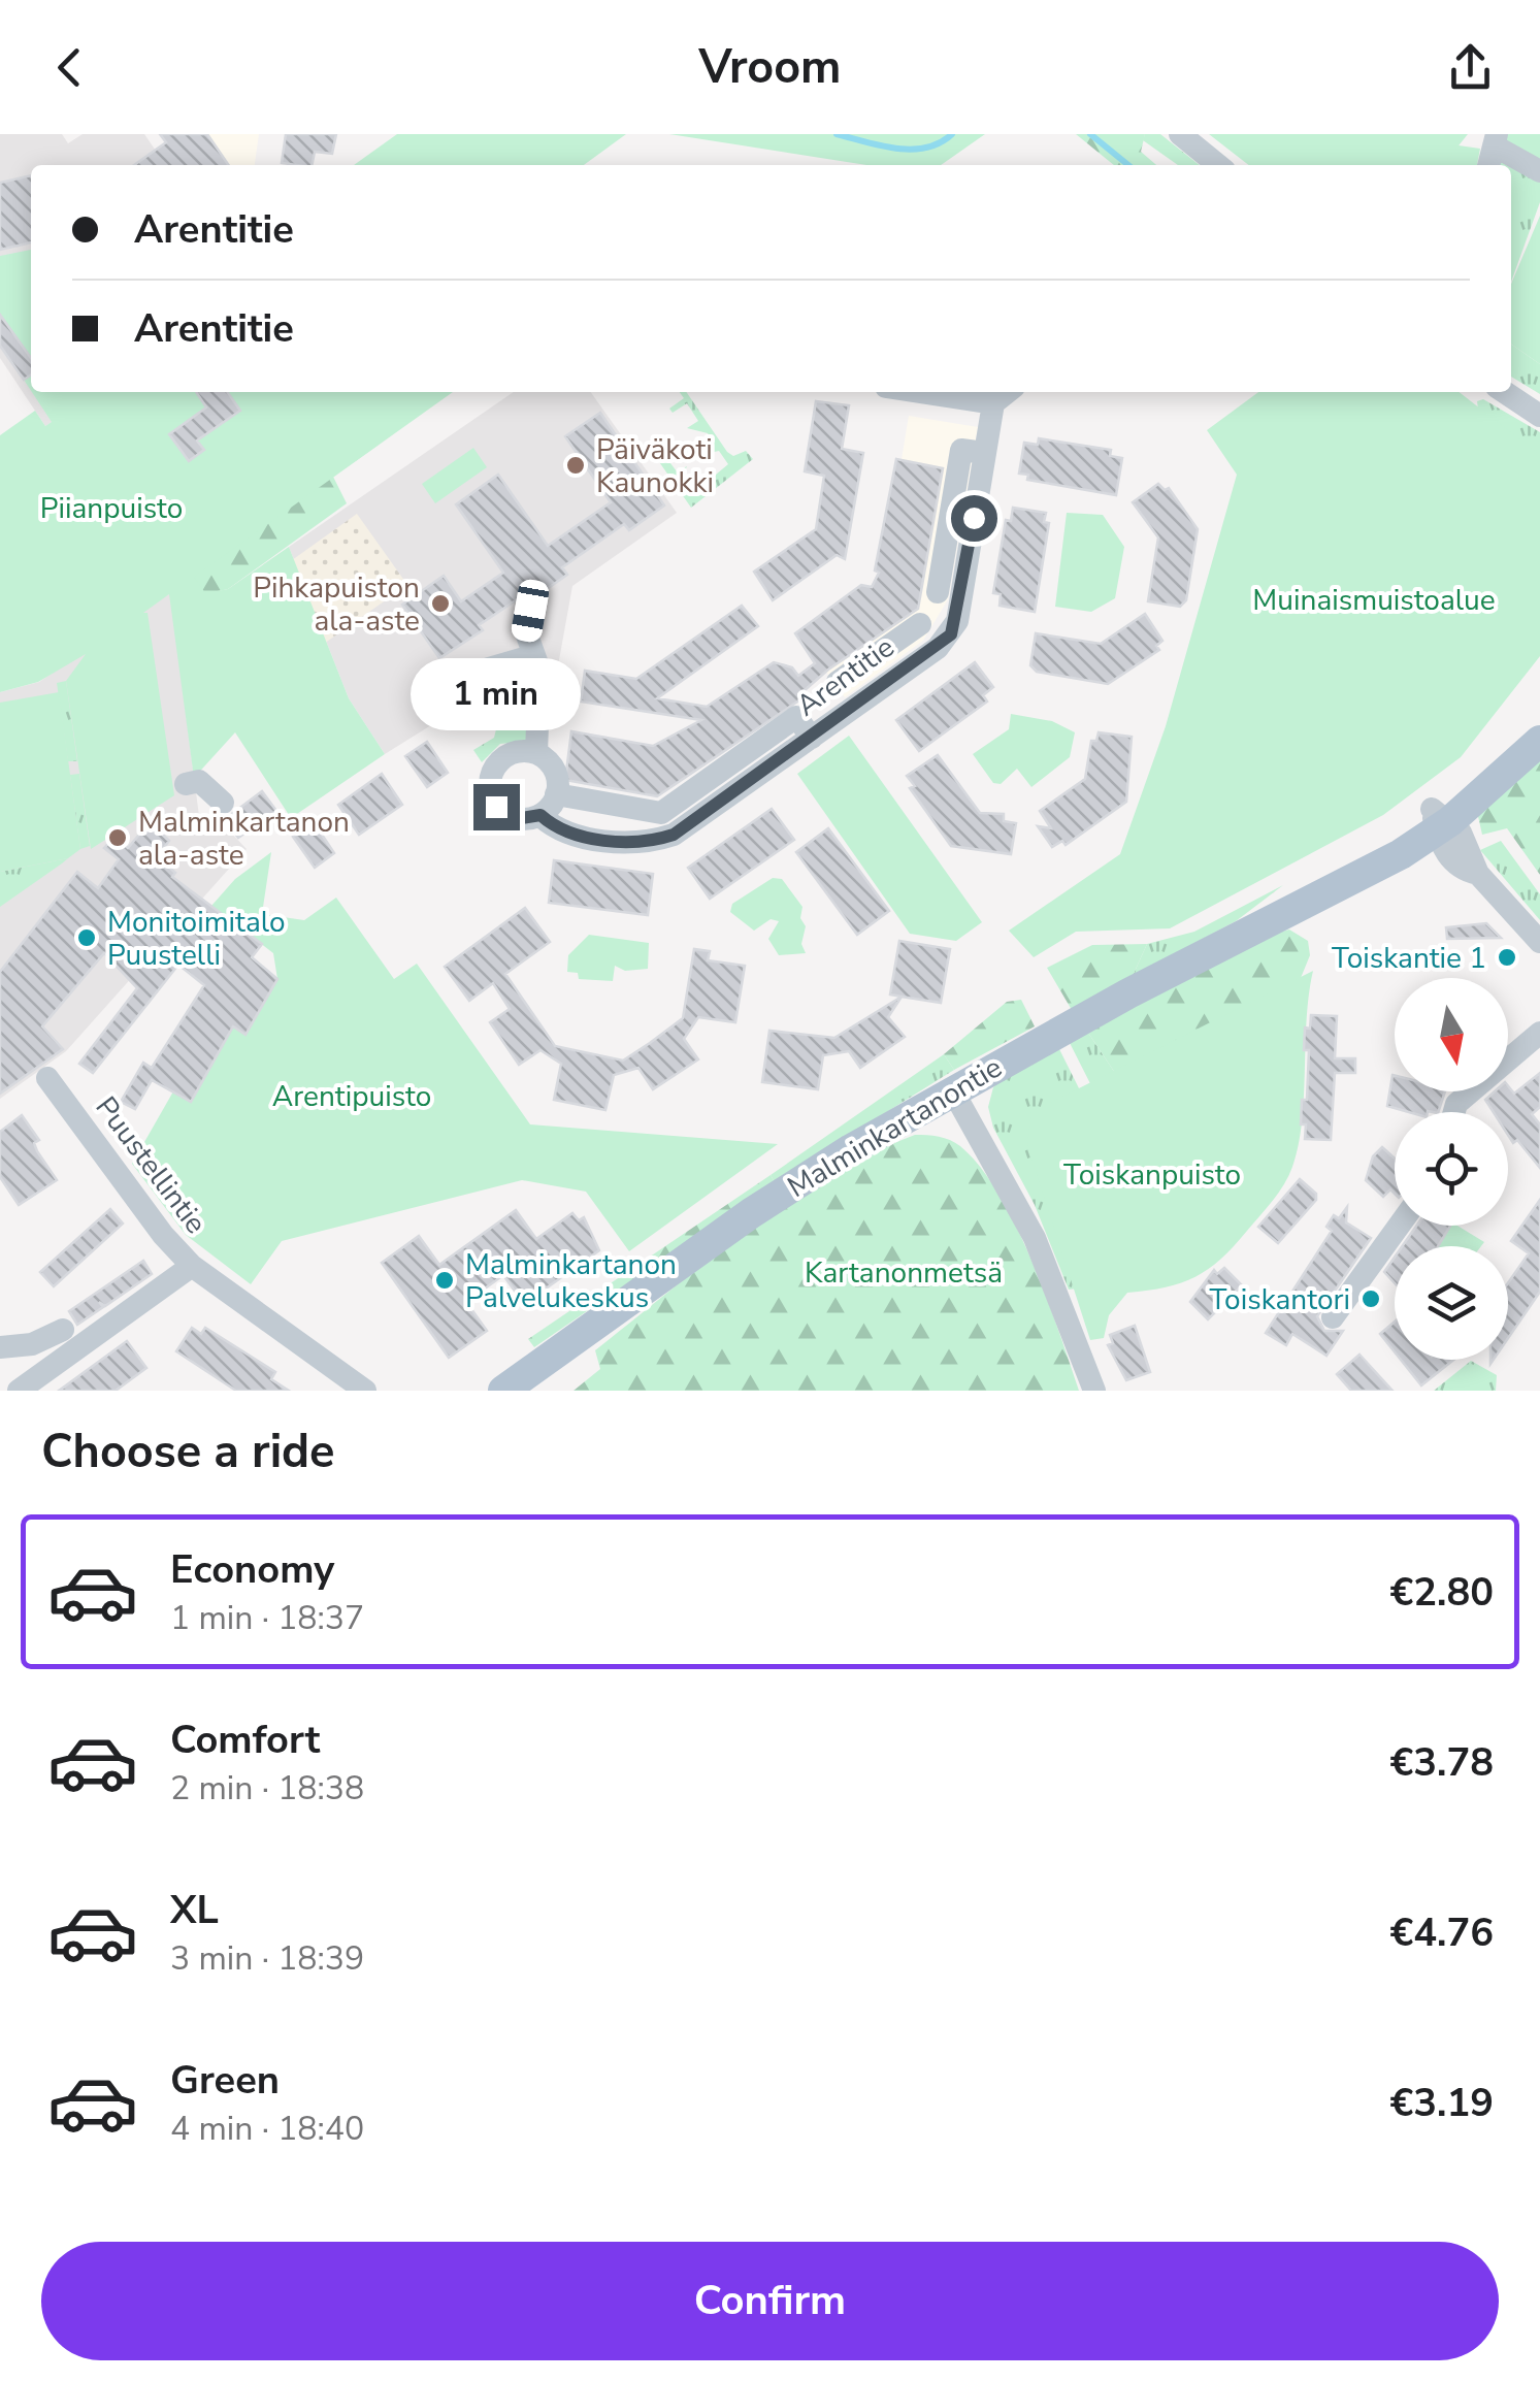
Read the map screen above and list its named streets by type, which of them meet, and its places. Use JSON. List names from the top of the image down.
{
  "streets": {
    "main road": ["Malminkartanontie"],
    "street": ["Arentitie", "Puustellintie"]
  },
  "parks": [
    "Piianpuisto",
    "Muinaismuistoalue",
    "Arentipuisto",
    "Toiskanpuisto",
    "Kartanonmetsä"
  ],
  "places": [
    "Päiväkoti Kaunokki",
    "Pihkapuiston ala-aste",
    "Malminkartanon ala-aste",
    "Monitoimitalo Puustelli",
    "Toiskantie 1",
    "Malminkartanon Palvelukeskus",
    "Toiskantori"
  ],
  "north": "bottom",
  "page": {
    "header": "Vroom",
    "banner": ["Arentitie", "Arentitie"],
    "bubble": "1 min",
    "heading": "Choose a ride",
    "list": [
      {
        "name": "Economy",
        "note": "1 min · 18:37",
        "value": "€2.80"
      },
      {
        "name": "Comfort",
        "note": "2 min · 18:38",
        "value": "€3.78"
      },
      {
        "name": "XL",
        "note": "3 min · 18:39",
        "value": "€4.76"
      },
      {
        "name": "Green",
        "note": "4 min · 18:40",
        "value": "€3.19"
      }
    ],
    "buttons": "Confirm"
  }
}
